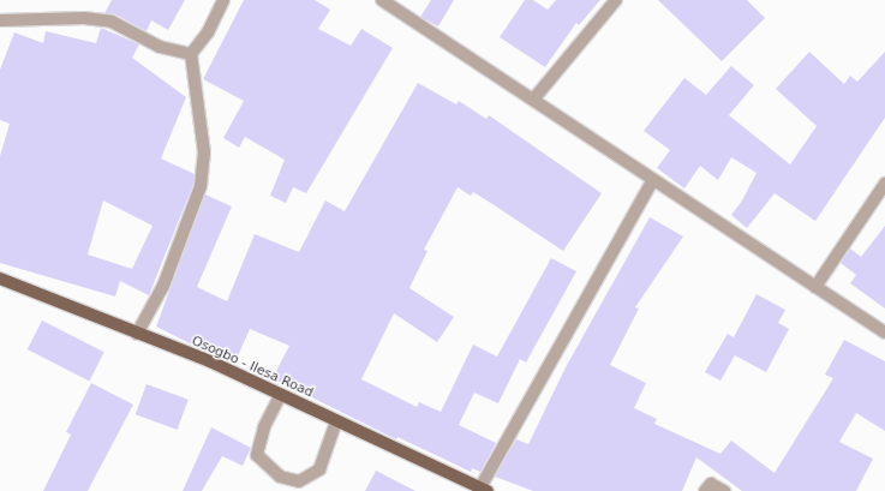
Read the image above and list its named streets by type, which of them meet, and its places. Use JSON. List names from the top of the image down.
{
  "streets": {
    "main road": ["Osogbo - Ilesa Road"]
  }
}
